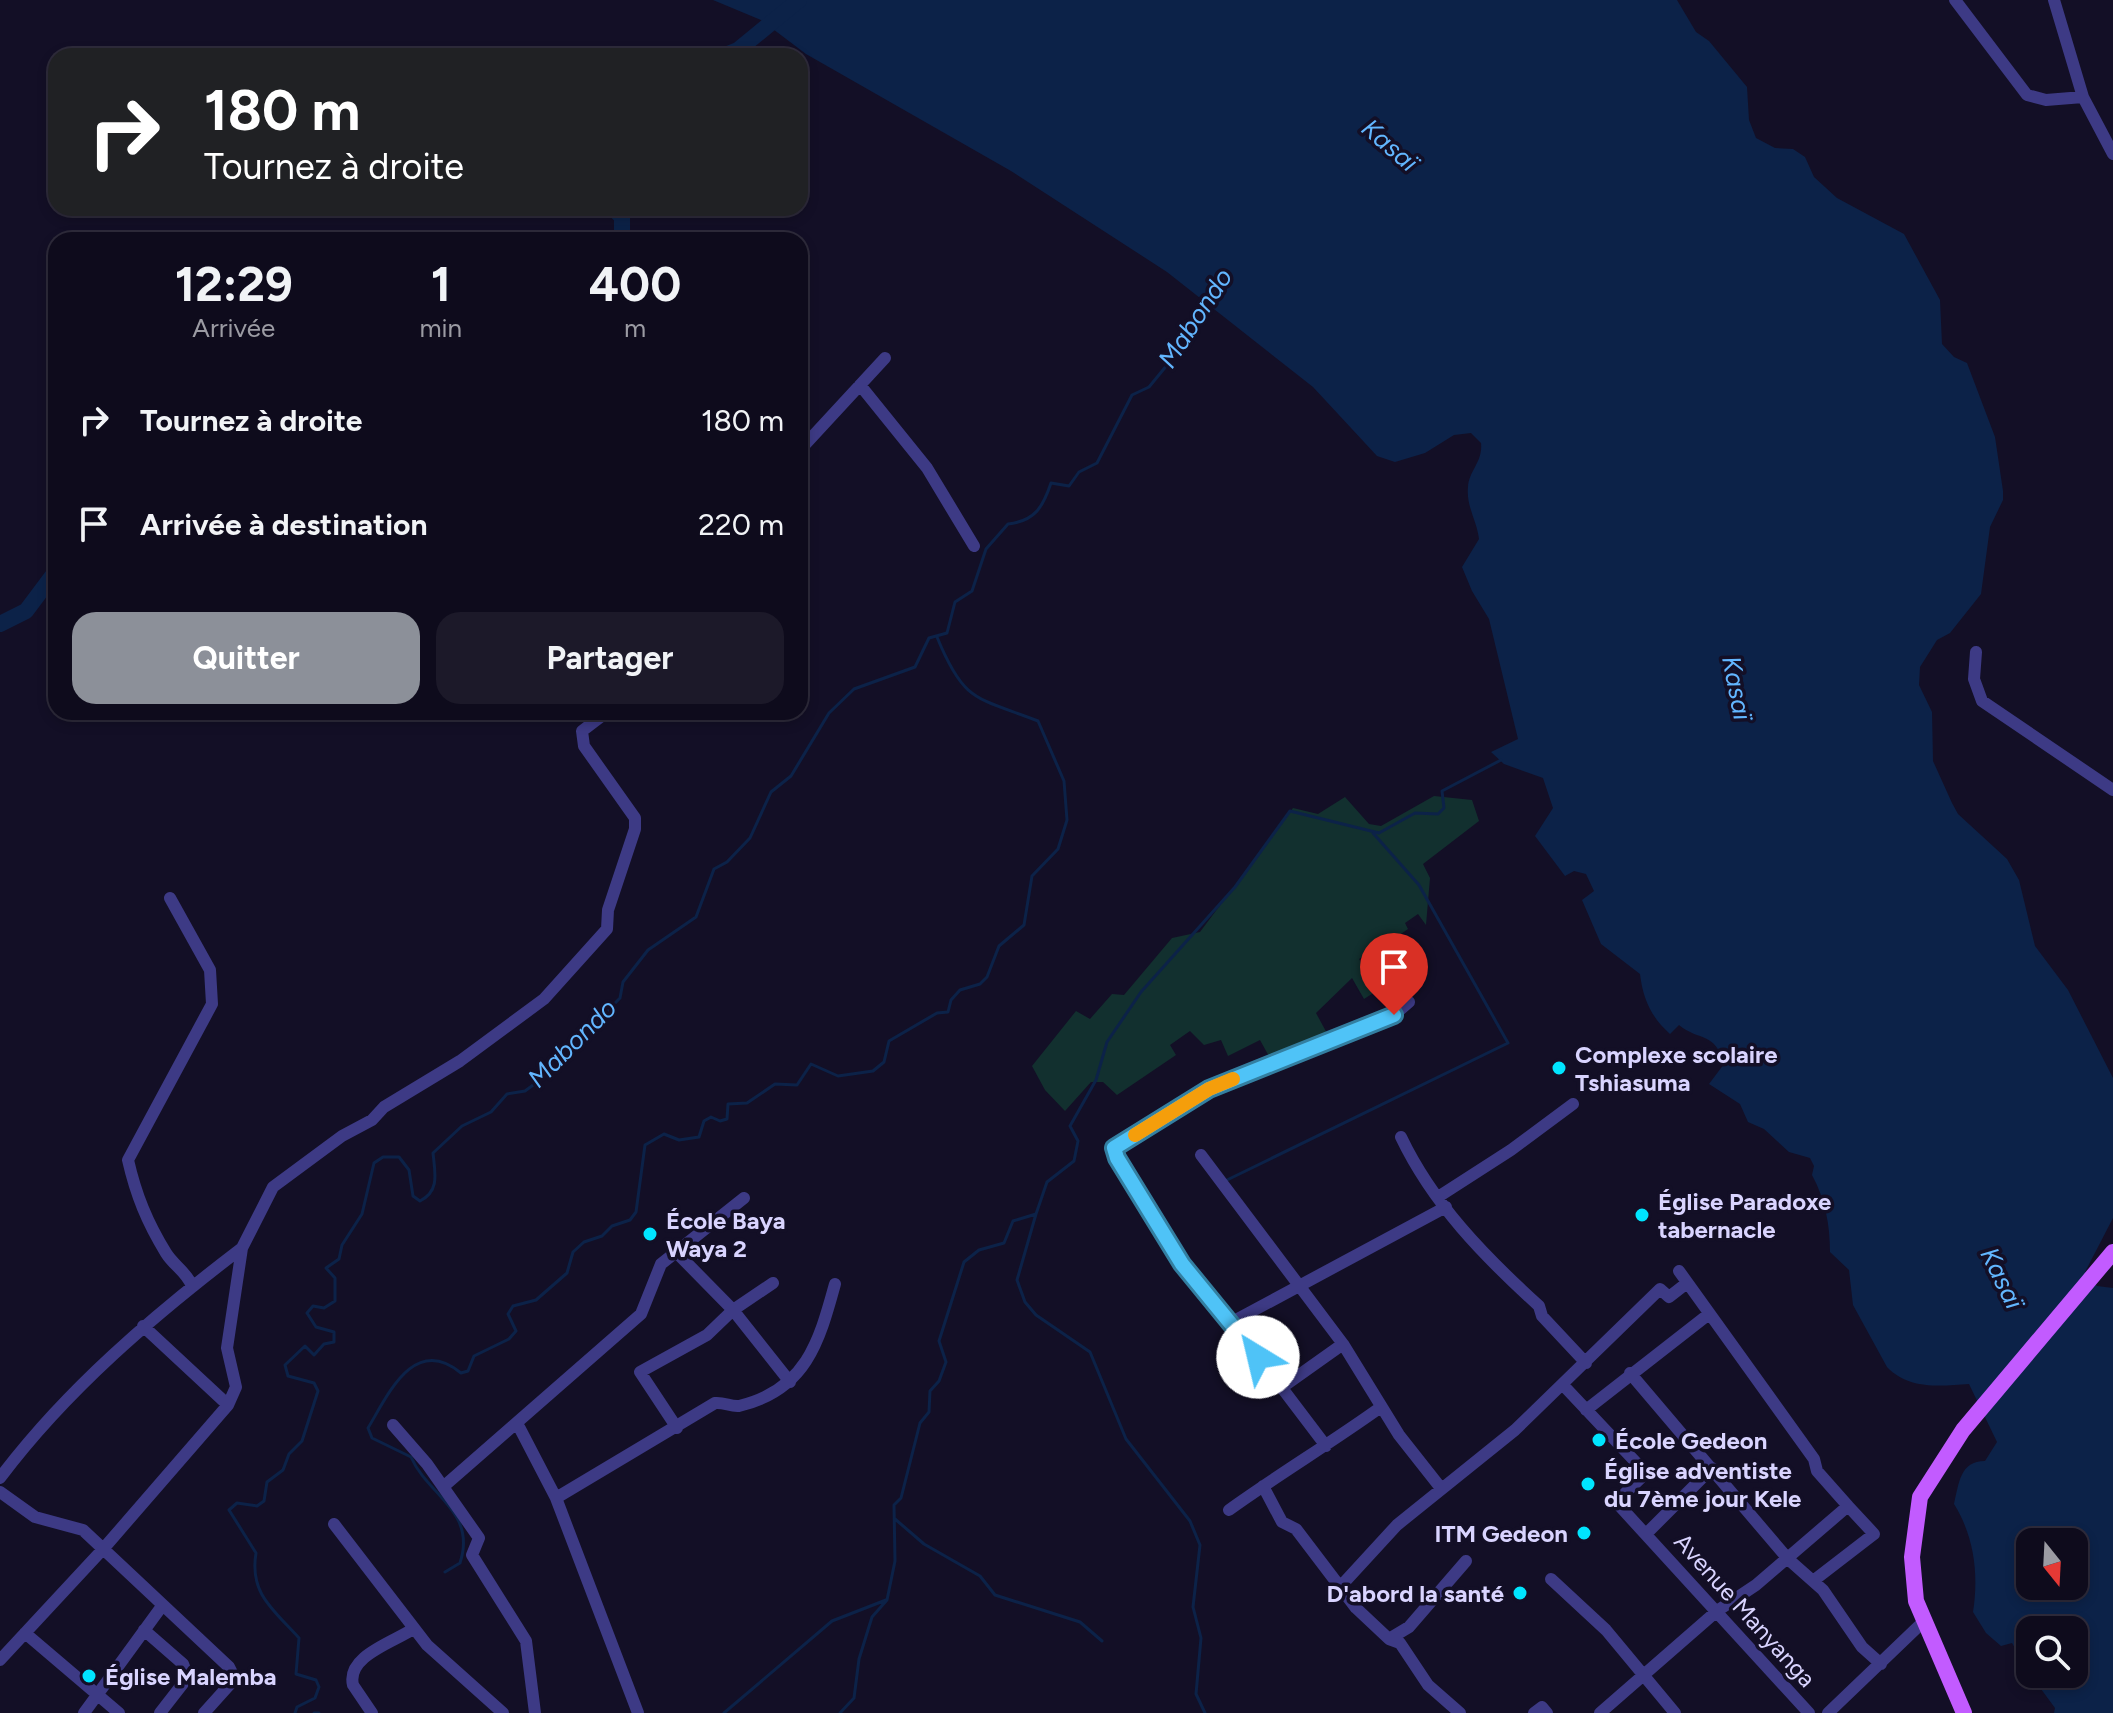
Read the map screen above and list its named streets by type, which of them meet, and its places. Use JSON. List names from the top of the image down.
{
  "streets": {
    "street": ["Avenue Manyanga"]
  },
  "water": ["Kasaï", "Mabondo"],
  "places": [
    "Complexe scolaire Tshiasuma",
    "Église Paradoxe tabernacle",
    "École Baya Waya 2",
    "École Gedeon",
    "Église adventiste du 7ème jour Kele",
    "ITM Gedeon",
    "D'abord la santé",
    "Église Malemba"
  ],
  "north": "bottom",
  "page": {
    "turn": ["180 m", "Tournez à droite"],
    "eta": [
      "12:29",
      "Arrivée",
      "1",
      "min",
      "400",
      "m"
    ],
    "list": [
      {
        "name": "Tournez à droite",
        "value": "180 m"
      },
      {
        "name": "Arrivée à destination",
        "value": "220 m"
      }
    ],
    "buttons": ["Quitter", "Partager"]
  }
}
